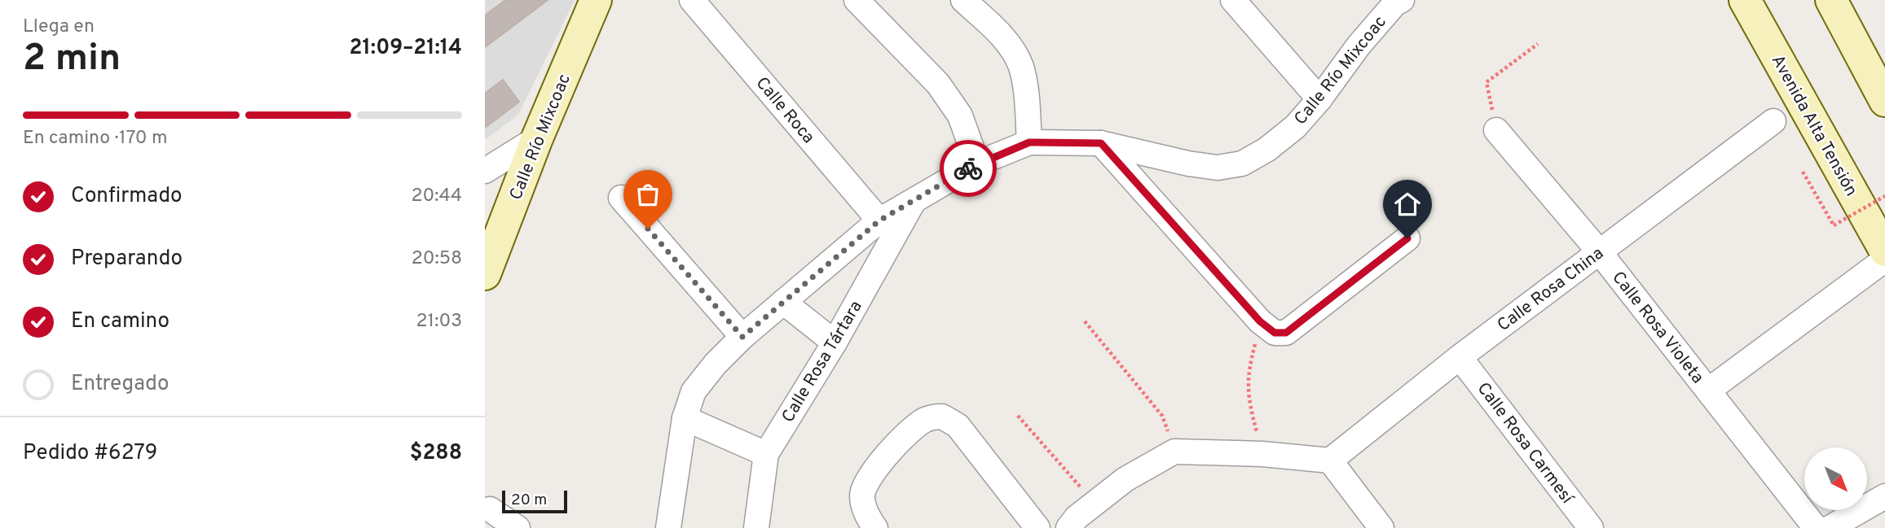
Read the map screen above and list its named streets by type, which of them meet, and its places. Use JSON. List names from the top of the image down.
{
  "streets": {
    "main road": ["Calle Río Mixcoac", "Avenida Alta Tensión"],
    "street": [
      "Calle Roca",
      "Calle Rosa China",
      "Calle Rosa Violeta",
      "Calle Rosa Tártara",
      "Calle Rosa Carmesí"
    ]
  },
  "crossings": [
    ["Calle Río Mixcoac", "Calle Roca"],
    ["Calle Río Mixcoac", "Calle Rosa Tártara"],
    ["Calle Rosa China", "Calle Rosa Violeta"],
    ["Calle Rosa China", "Calle Rosa Carmesí"]
  ],
  "scale_bar": "20 m",
  "north": "bottom right",
  "page": {
    "heading": ["2 min", "Llega en", "21:09–21:14"],
    "panel": ["Pedido #6279", "$288"],
    "bar": "En camino · 170 m",
    "list": [
      ["Confirmado", "20:44"],
      ["Preparando", "20:58"],
      ["En camino", "21:03"],
      "Entregado"
    ],
    "scale": "20 m"
  }
}
